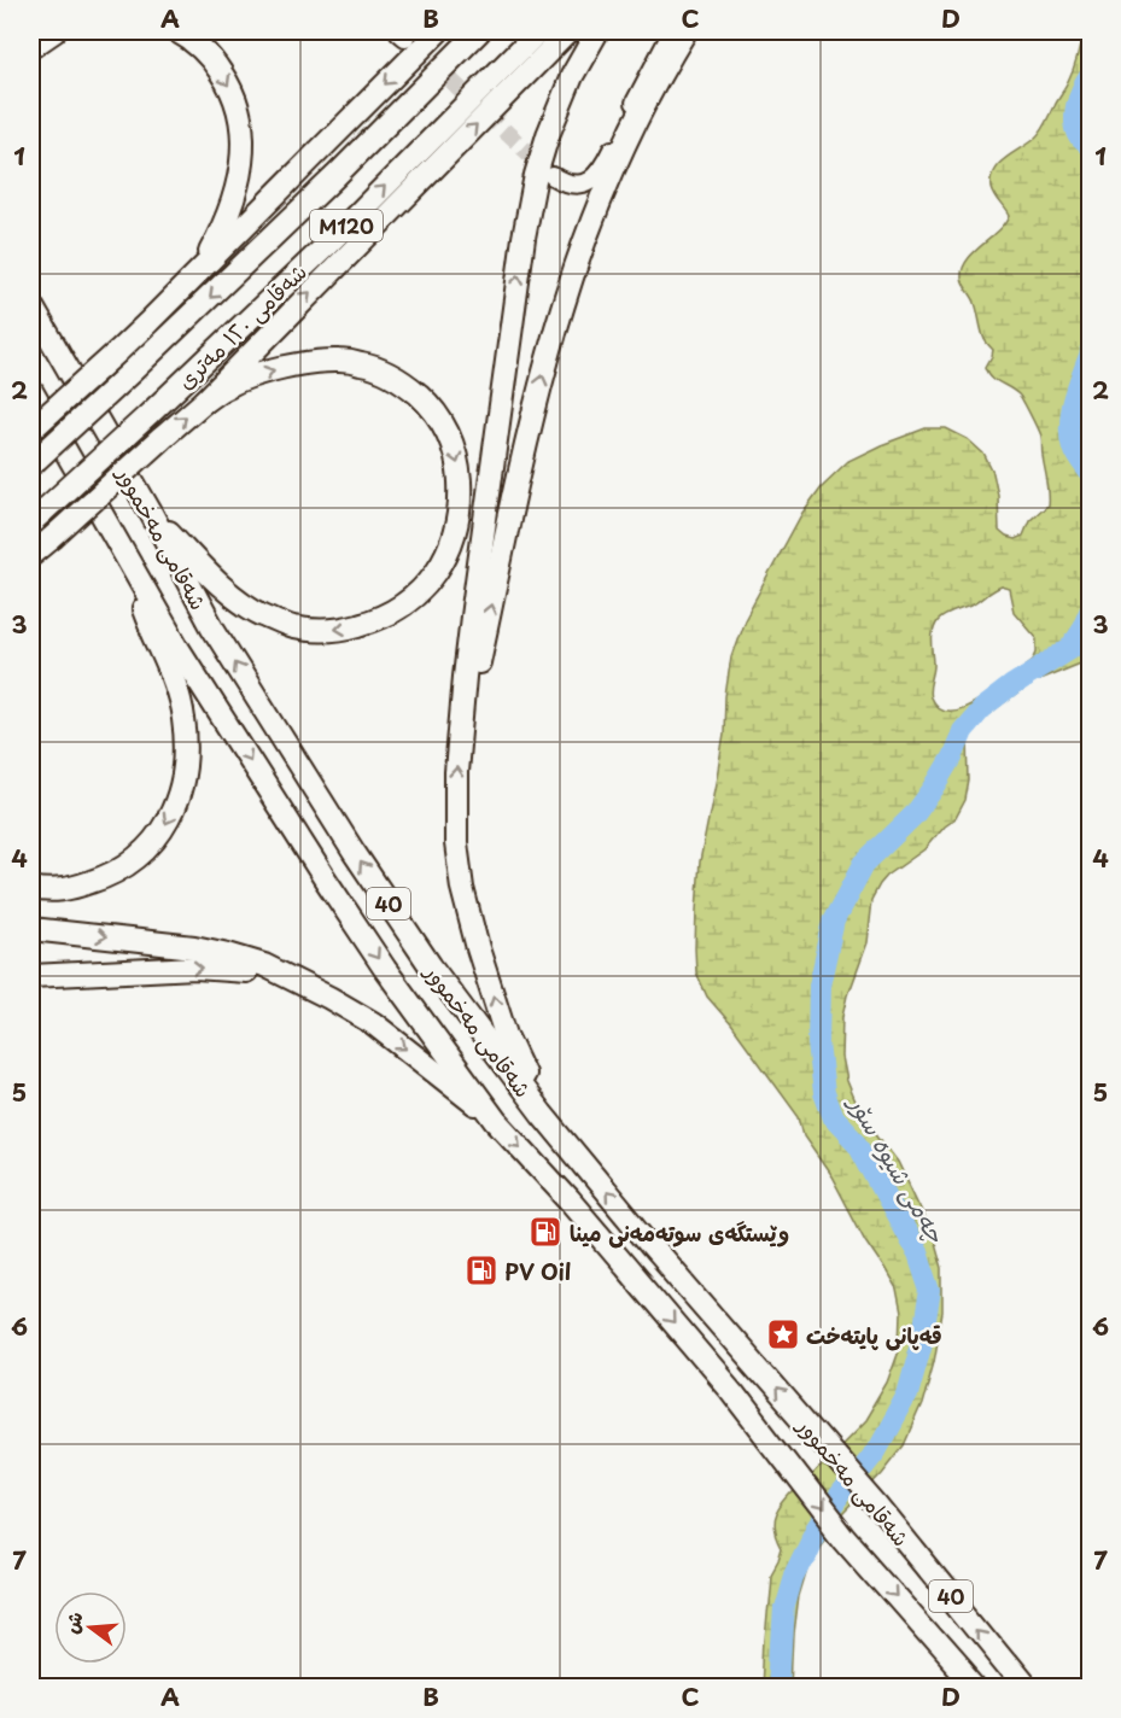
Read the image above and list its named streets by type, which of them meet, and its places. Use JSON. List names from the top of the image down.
{
  "streets": {
    "highway": [
      "M120",
      "شەقامی ١٢٠ مەتری",
      "شەقامی مەخموور",
      "40"
    ]
  },
  "water": ["چەمی شیوە سۆر"],
  "places": {
    "fuel station": ["وێستگەی سوتەمەنی مینا", "PV Oil"],
    "place": ["قەپانی پایتەخت"]
  },
  "north": "left",
  "grid": {
    "columns": [
      "A",
      "B",
      "C",
      "D"
    ],
    "rows": [
      "1",
      "2",
      "3",
      "4",
      "5",
      "6",
      "7"
    ]
  }
}
